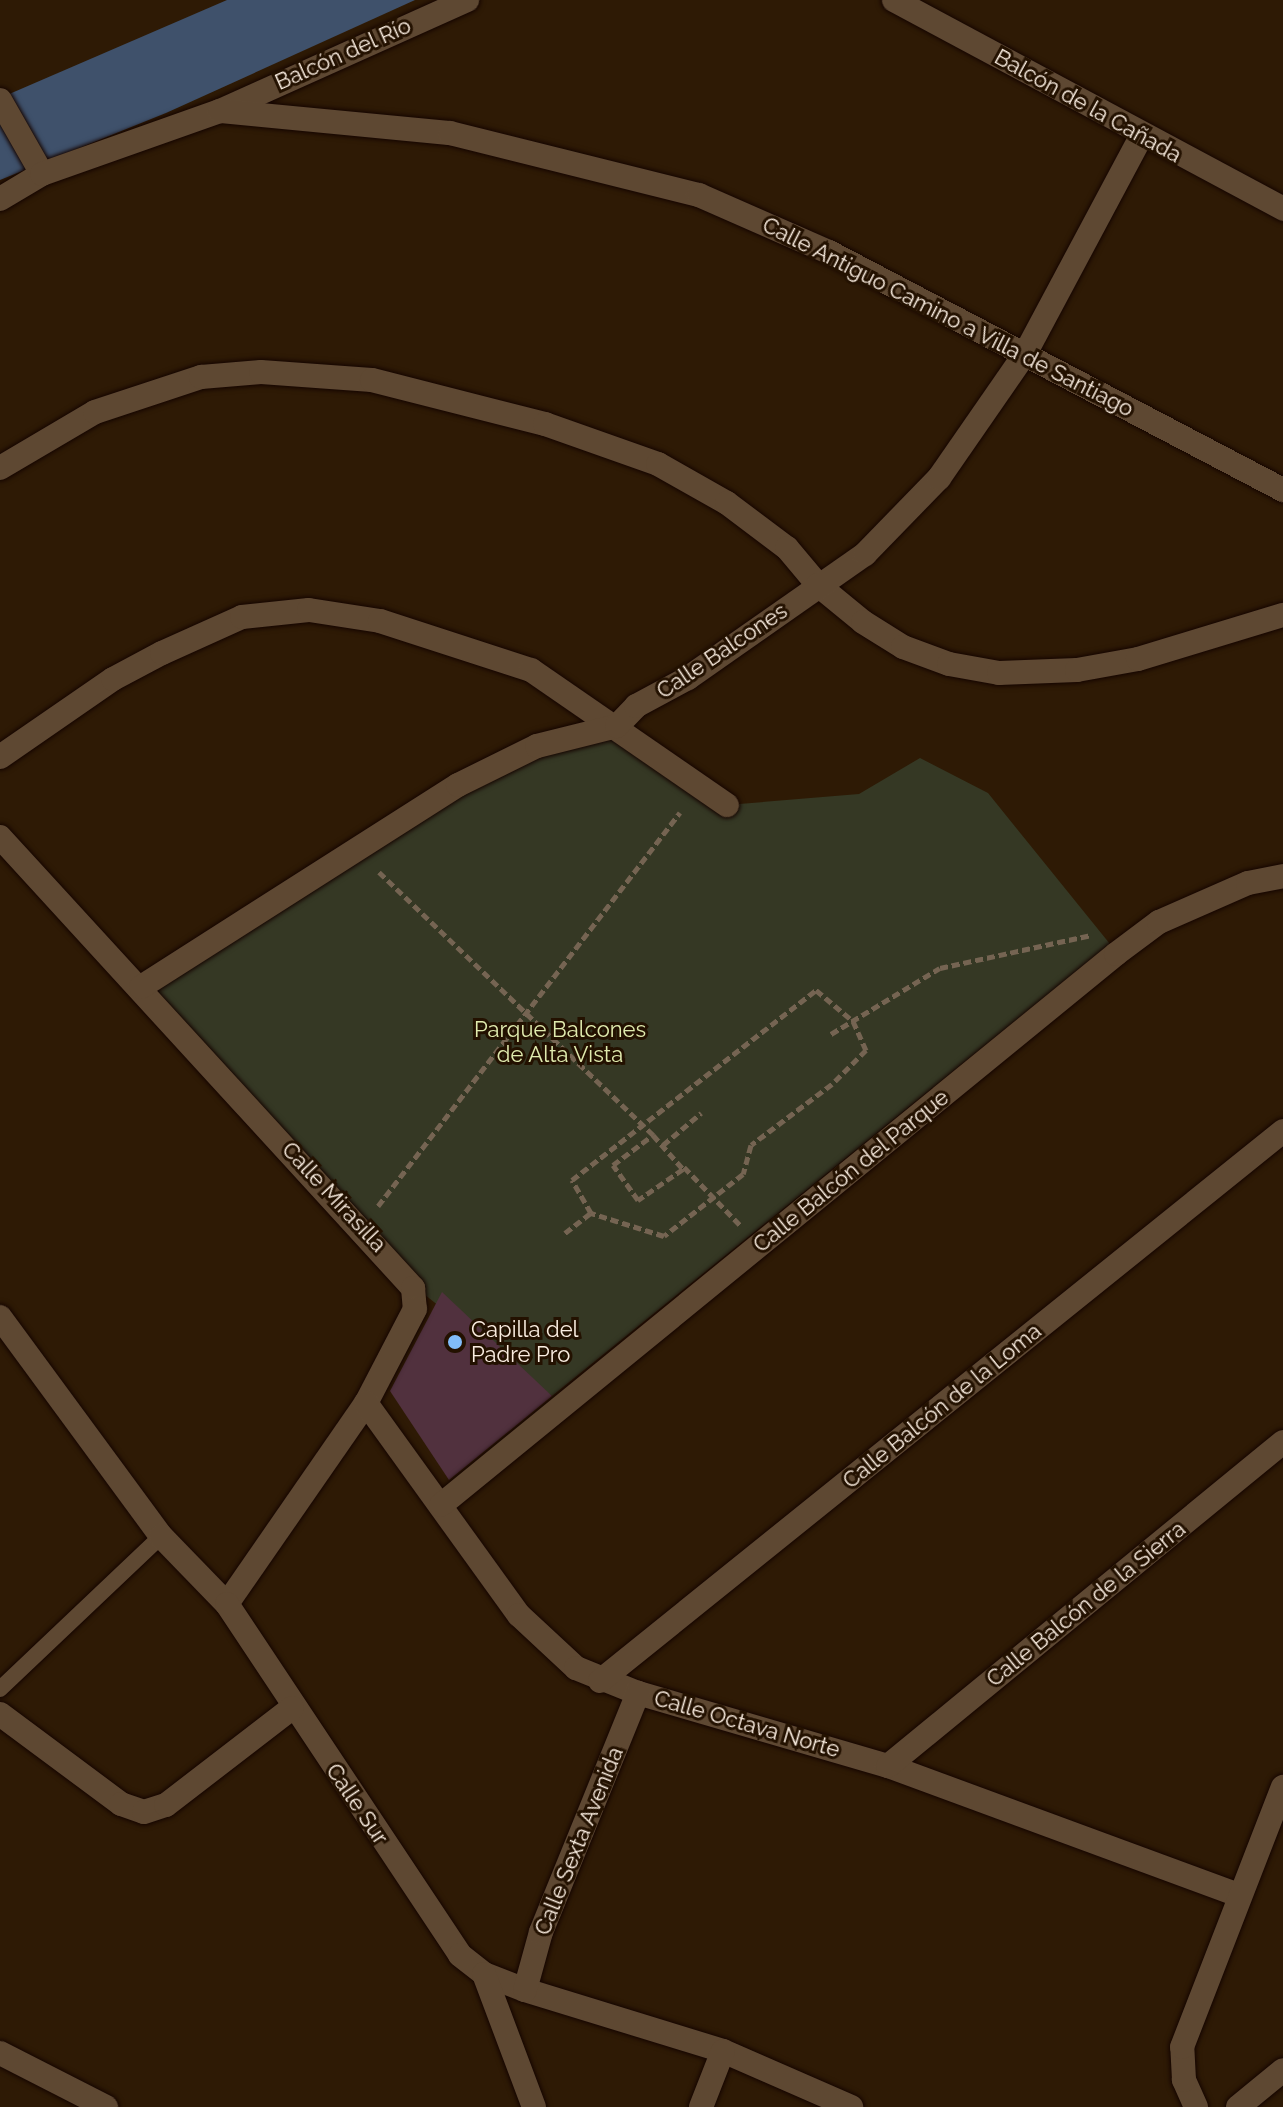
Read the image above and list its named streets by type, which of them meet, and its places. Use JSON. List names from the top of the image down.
{
  "streets": {
    "street": [
      "Balcón del Río",
      "Balcón de la Cañada",
      "Calle Antiguo Camino a Villa de Santiago",
      "Calle Balcones",
      "Calle Balcón del Parque",
      "Calle Mirasilla",
      "Calle Balcón de la Loma",
      "Calle Balcón de la Sierra",
      "Calle Octava Norte",
      "Calle Sur",
      "Calle Sexta Avenida"
    ]
  },
  "crossings": [
    ["Balcón del Río", "Calle Antiguo Camino a Villa de Santiago"],
    ["Balcón de la Cañada", "Calle Balcones"],
    ["Calle Antiguo Camino a Villa de Santiago", "Calle Balcones"],
    ["Calle Balcones", "Calle Mirasilla"],
    ["Calle Balcón del Parque", "Calle Octava Norte"],
    ["Calle Mirasilla", "Calle Octava Norte"],
    ["Calle Mirasilla", "Calle Sur"],
    ["Calle Balcón de la Loma", "Calle Octava Norte"],
    ["Calle Balcón de la Sierra", "Calle Octava Norte"],
    ["Calle Octava Norte", "Calle Sexta Avenida"],
    ["Calle Sur", "Calle Sexta Avenida"]
  ],
  "parks": ["Parque Balcones de Alta Vista"],
  "places": ["Capilla del Padre Pro"]
}
